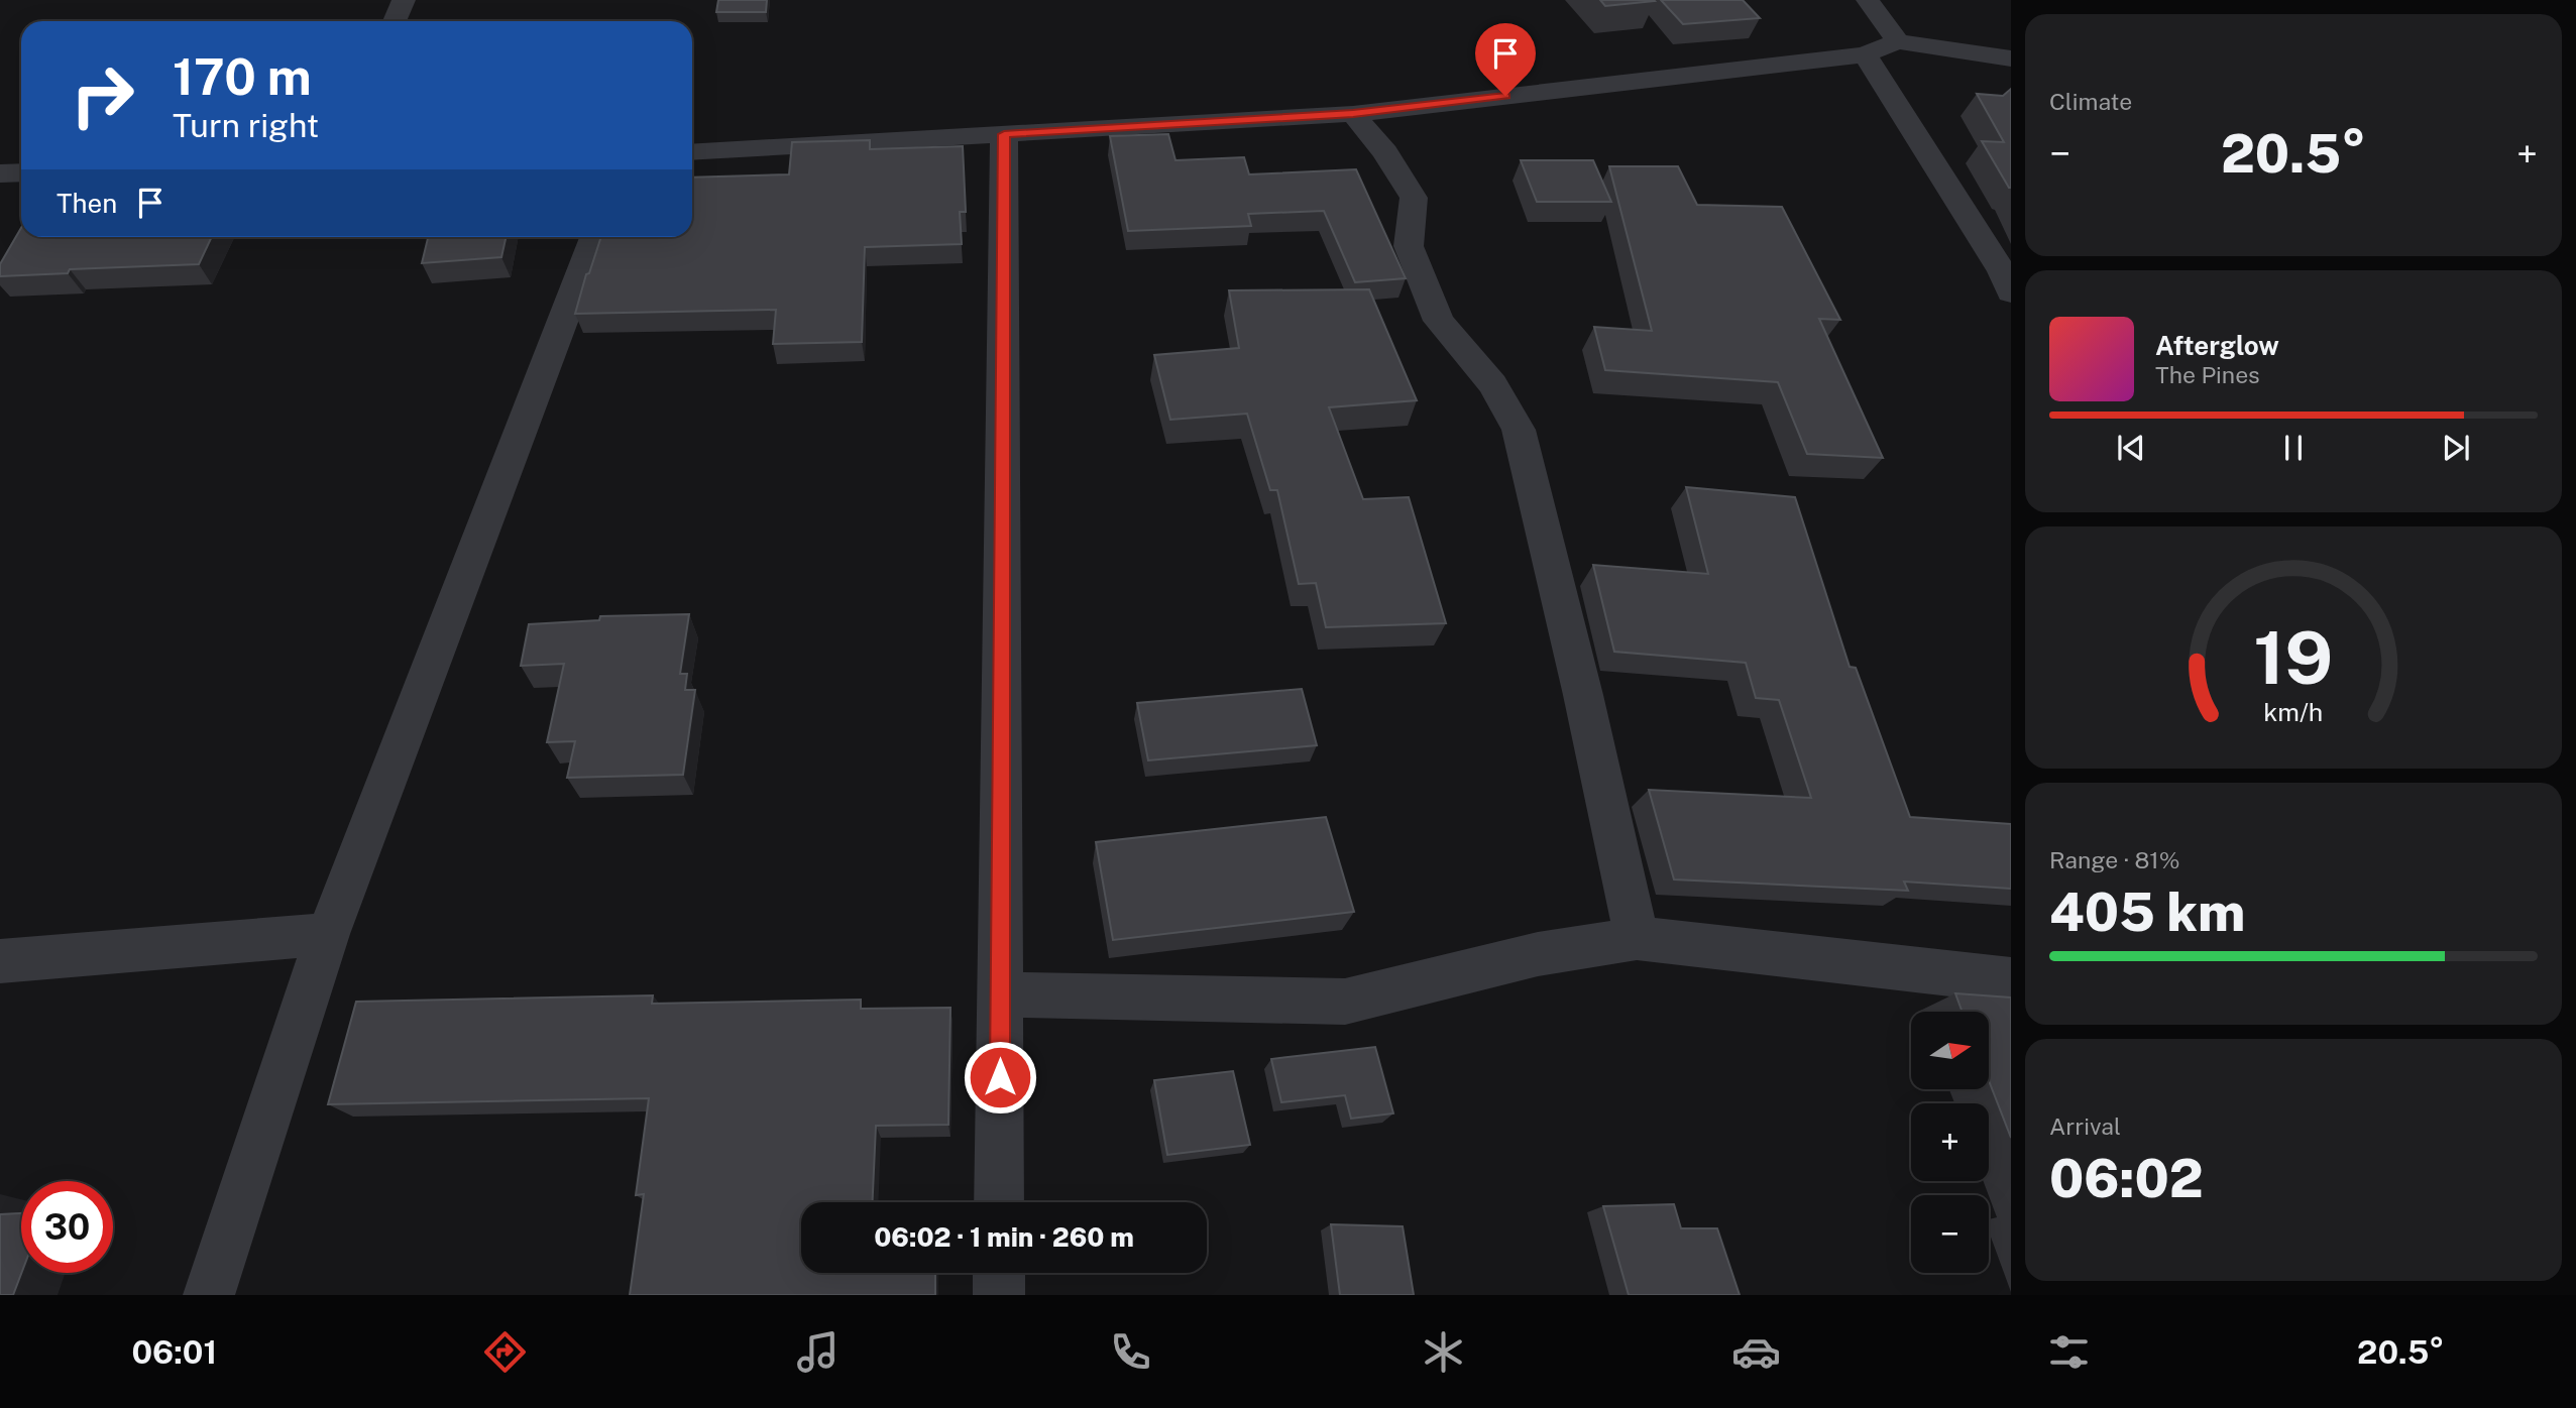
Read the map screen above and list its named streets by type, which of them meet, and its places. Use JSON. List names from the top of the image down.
{
  "north": "right",
  "page": {
    "tile": [
      "Climate",
      ["Range · 81%", "405 km"],
      ["Arrival", "06:02"]
    ],
    "turn": ["170 m", "Turn right"],
    "heat": ["−", "20.5°", "+"],
    "then": "Then",
    "song": ["Afterglow", "The Pines"],
    "map_buttons": ["+", "−"],
    "limit": "30",
    "trip": "06:02 · 1 min · 260 m",
    "tabs": ["06:01", "20.5°"],
    "gauge": ["19", "km/h"]
  }
}
